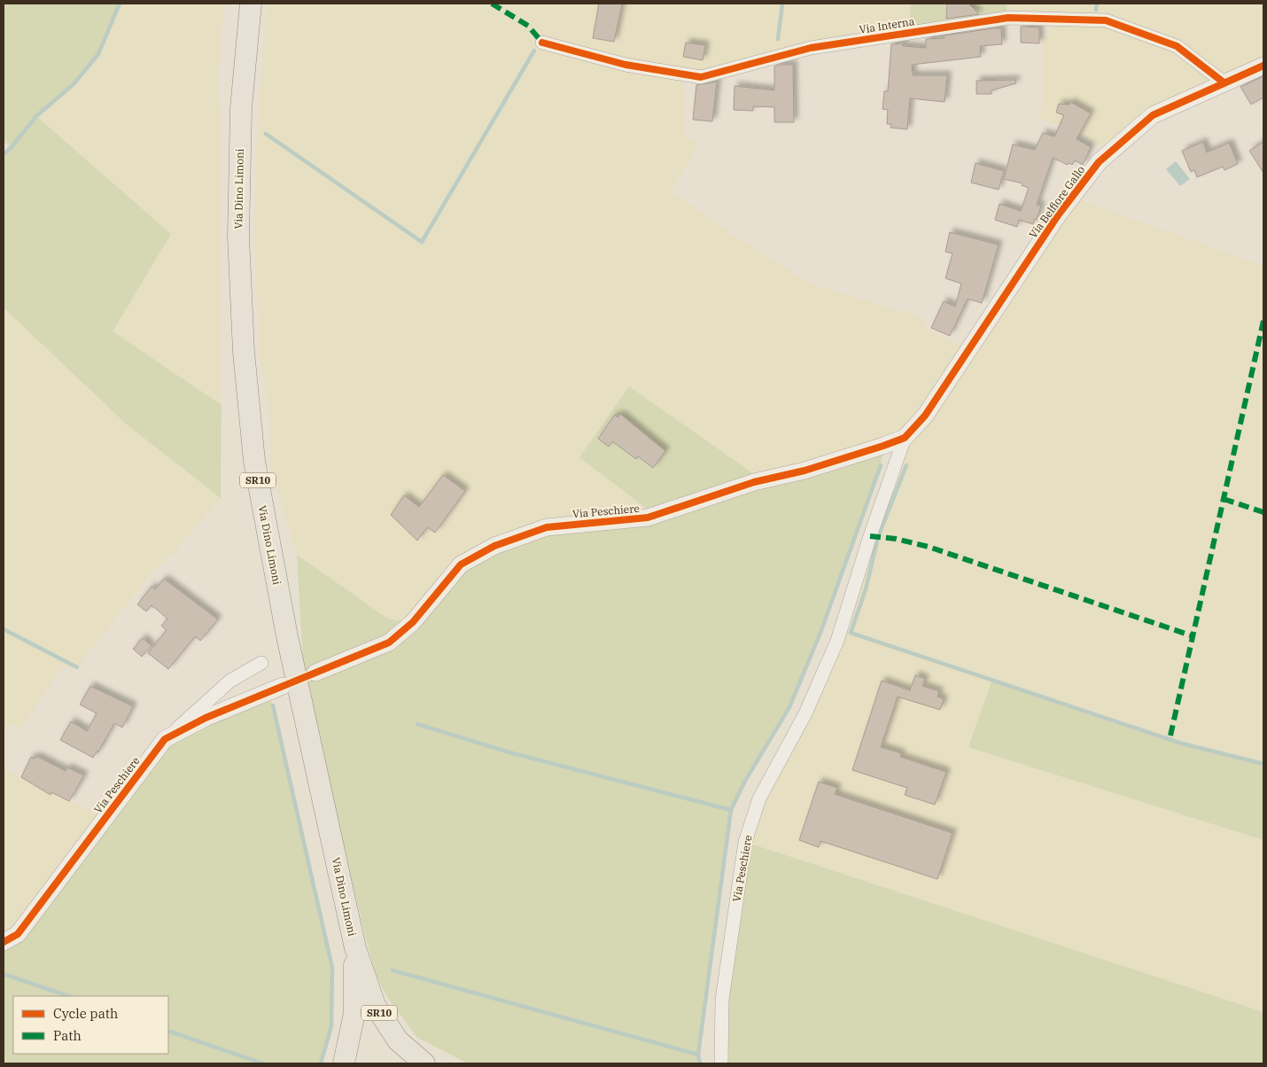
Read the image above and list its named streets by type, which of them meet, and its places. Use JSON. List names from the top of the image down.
{
  "streets": {
    "main road": ["Via Dino Limoni", "SR10"],
    "street": ["Via Interna", "Via Belfiore Gallo", "Via Peschiere"]
  },
  "crossings": [
    ["Via Interna", "Via Belfiore Gallo"],
    ["Via Dino Limoni", "SR10"],
    ["Via Belfiore Gallo", "Via Peschiere"]
  ],
  "legend": ["Cycle path", "Path"]
}
